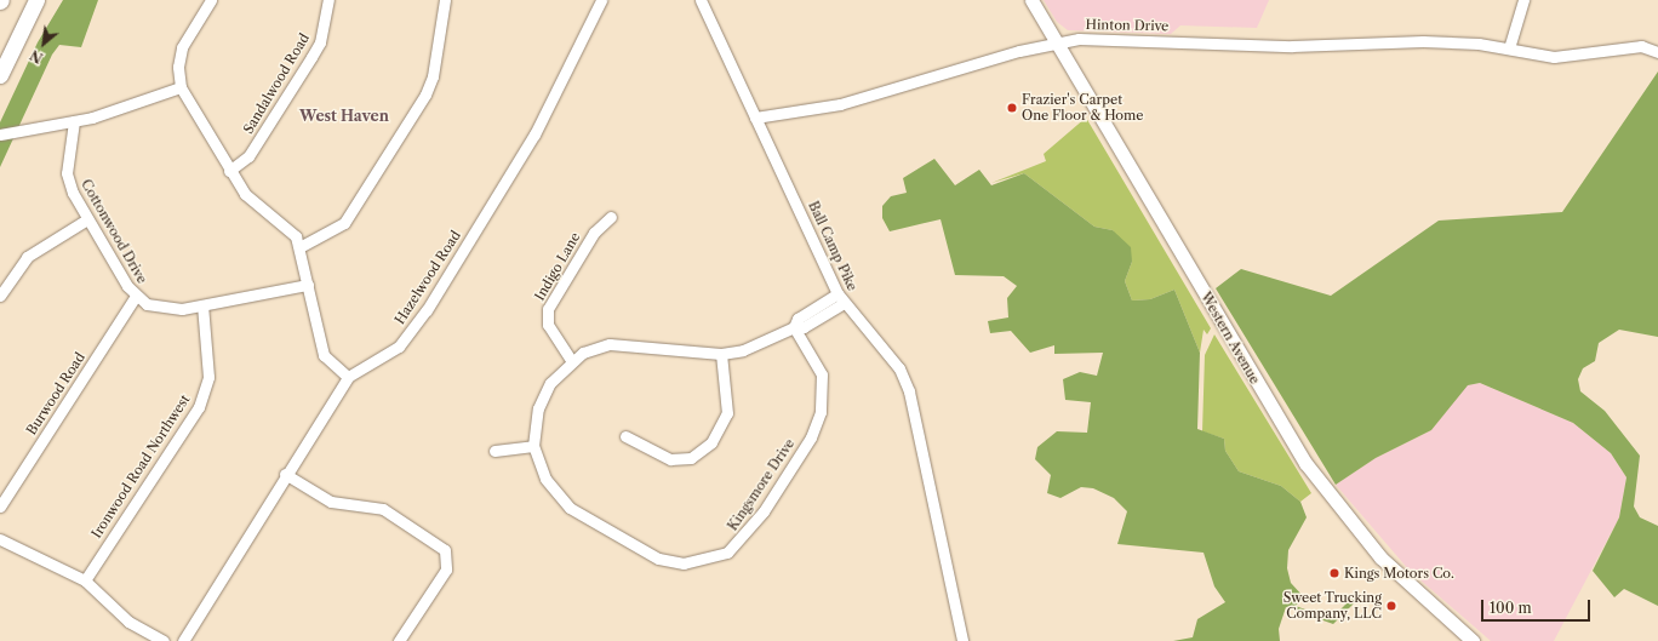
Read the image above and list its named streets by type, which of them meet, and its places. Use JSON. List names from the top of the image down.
{
  "streets": {
    "main road": ["Western Avenue"],
    "street": [
      "Hinton Drive",
      "Sandalwood Road",
      "Cottonwood Drive",
      "Ball Camp Pike",
      "Indigo Lane",
      "Hazelwood Road",
      "Burwood Road",
      "Ironwood Road Northwest",
      "Kingsmore Drive"
    ]
  },
  "crossings": [
    ["Hinton Drive", "Ball Camp Pike"],
    ["Hinton Drive", "Western Avenue"],
    ["Cottonwood Drive", "Burwood Road"],
    ["Cottonwood Drive", "Ironwood Road Northwest"]
  ],
  "districts": ["West Haven"],
  "places": ["Frazier's Carpet One Floor & Home", "Kings Motors Co.", "Sweet Trucking Company, LLC"],
  "scale_bar": "100 m",
  "north": "bottom left"
}
